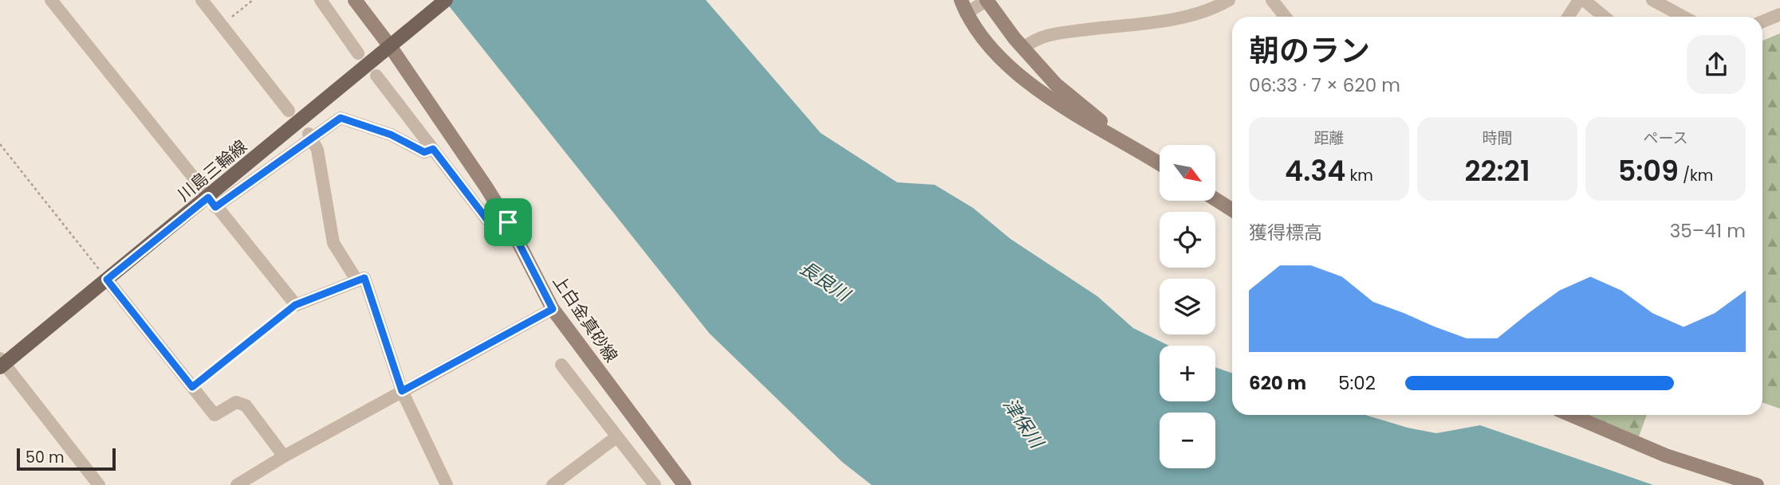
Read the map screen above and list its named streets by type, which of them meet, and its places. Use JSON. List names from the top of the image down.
{
  "streets": {
    "main road": ["川島三輪線"],
    "street": ["上白金真砂線"]
  },
  "crossings": [
    ["川島三輪線", "上白金真砂線"]
  ],
  "water": ["長良川", "津保川"],
  "scale_bar": "50 m",
  "north": "bottom right",
  "page": {
    "heading": ["朝のラン", "06:33 · 7 × 620 m"],
    "stats": [
      ["距離", "4.34 km"],
      ["時間", "22:21"],
      ["ペース", "5:09 /km"]
    ],
    "map_buttons": ["+", "−"],
    "chart": ["獲得標高", "35–41 m"],
    "list": [
      {
        "name": "620 m",
        "note": "5:02"
      }
    ],
    "scale": "50 m"
  }
}
